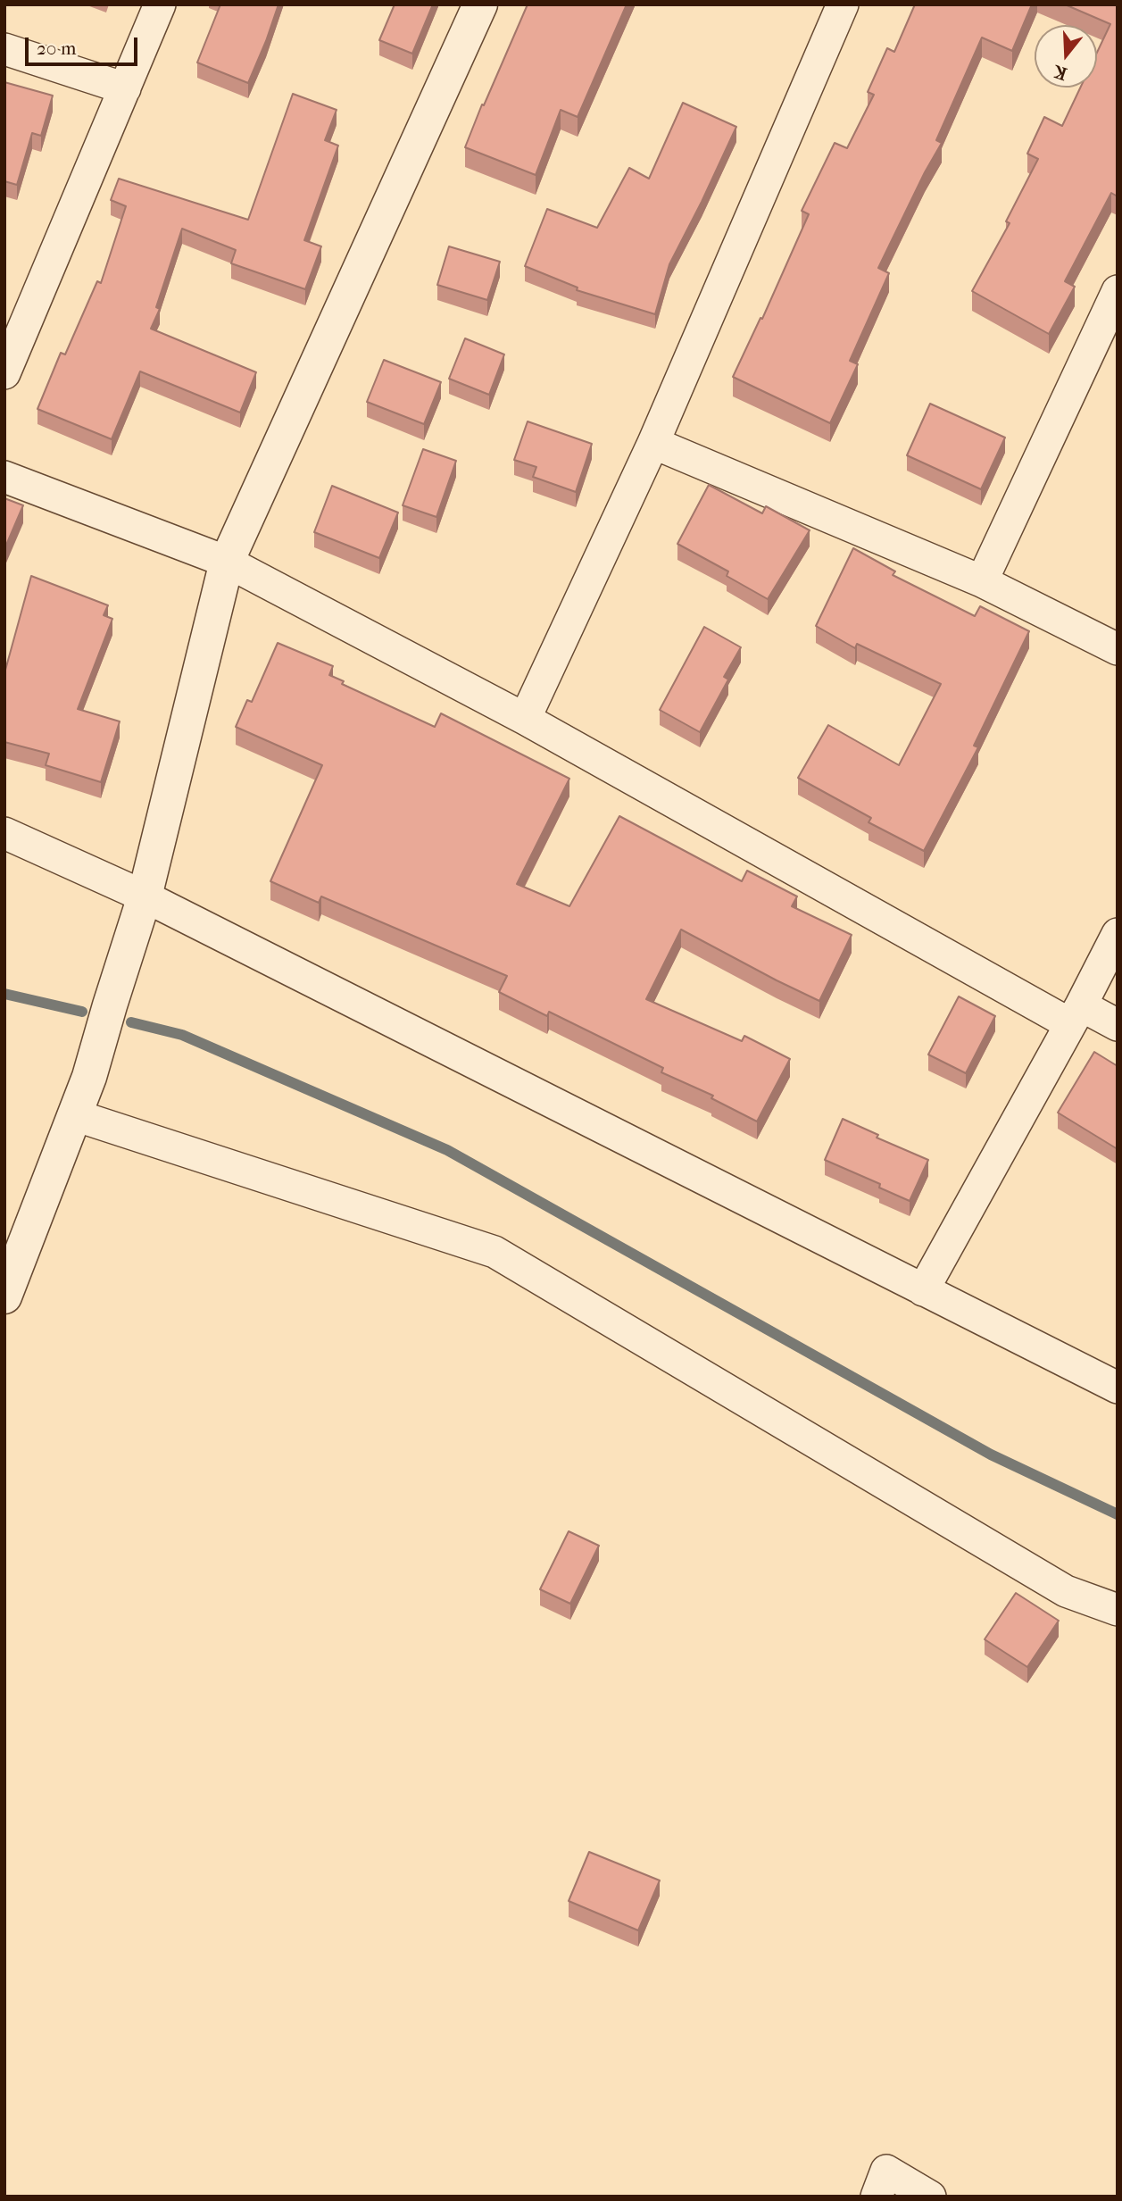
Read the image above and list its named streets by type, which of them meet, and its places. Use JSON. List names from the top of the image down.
{
  "scale_bar": "20 m",
  "north": "bottom"
}
